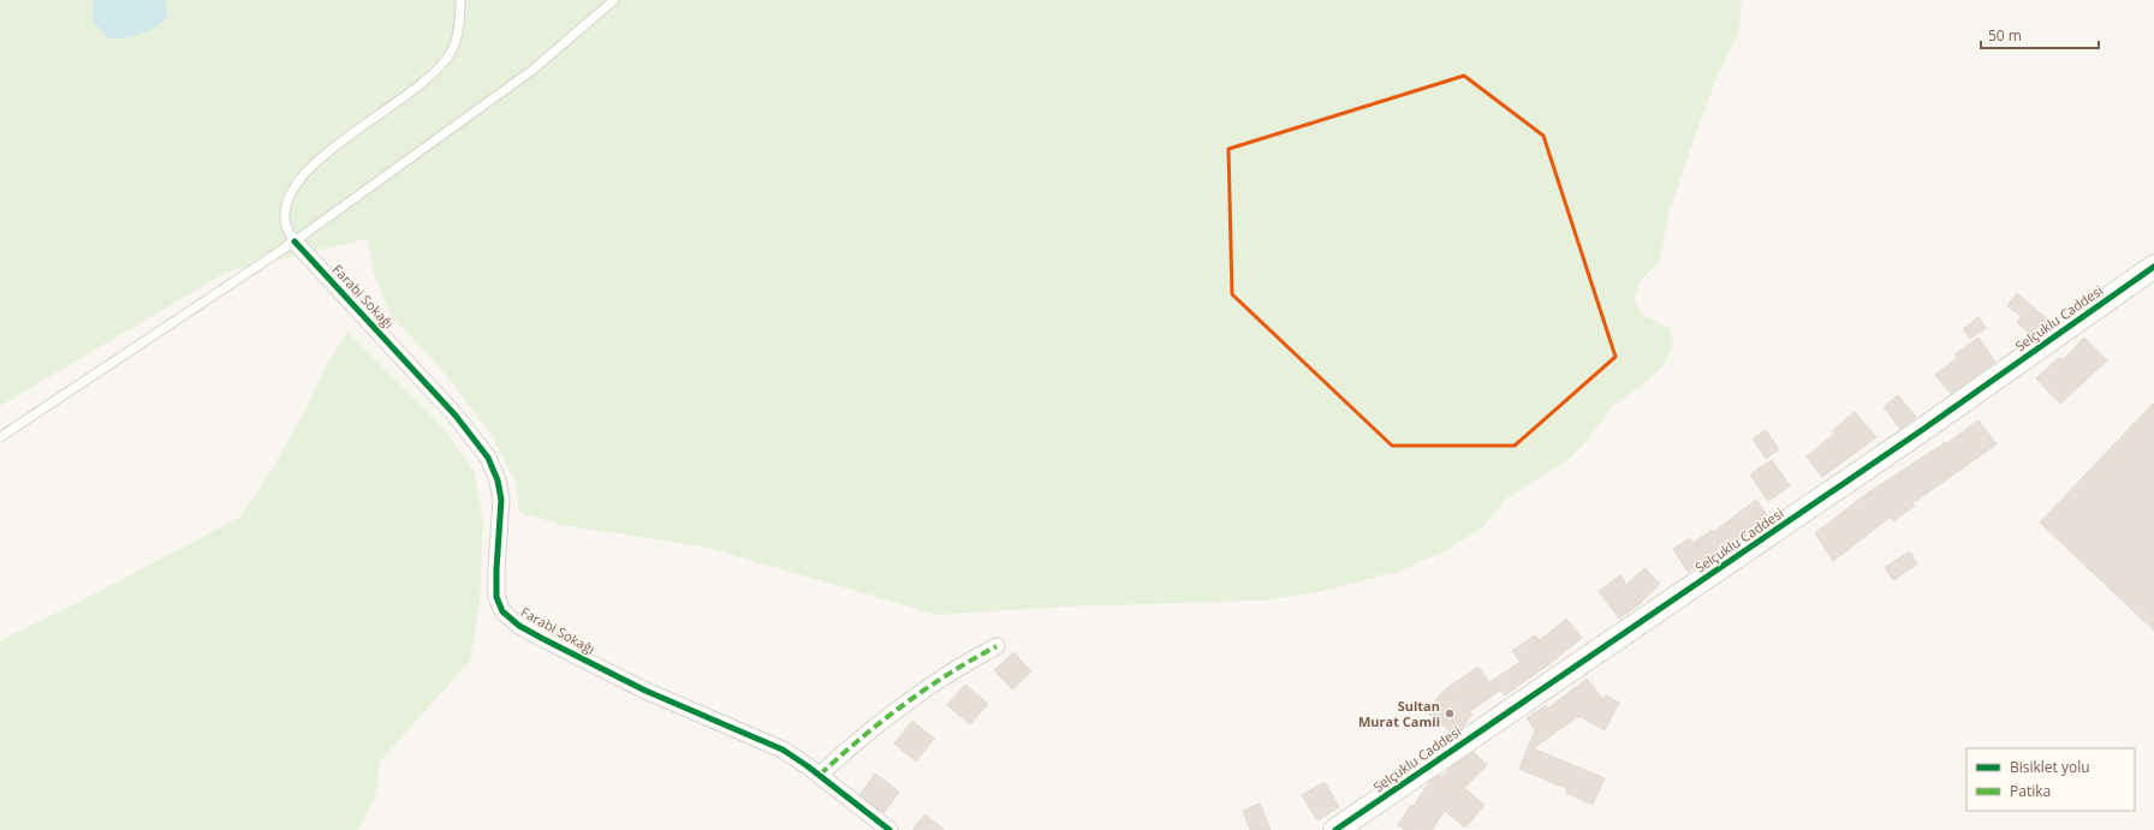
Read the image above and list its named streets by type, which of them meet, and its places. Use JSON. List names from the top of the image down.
{
  "streets": {
    "street": ["Farabi Sokağı", "Selçuklu Caddesi"]
  },
  "places": ["Sultan Murat Camii"],
  "legend": ["Bisiklet yolu", "Patika"],
  "scale_bar": "50 m"
}
